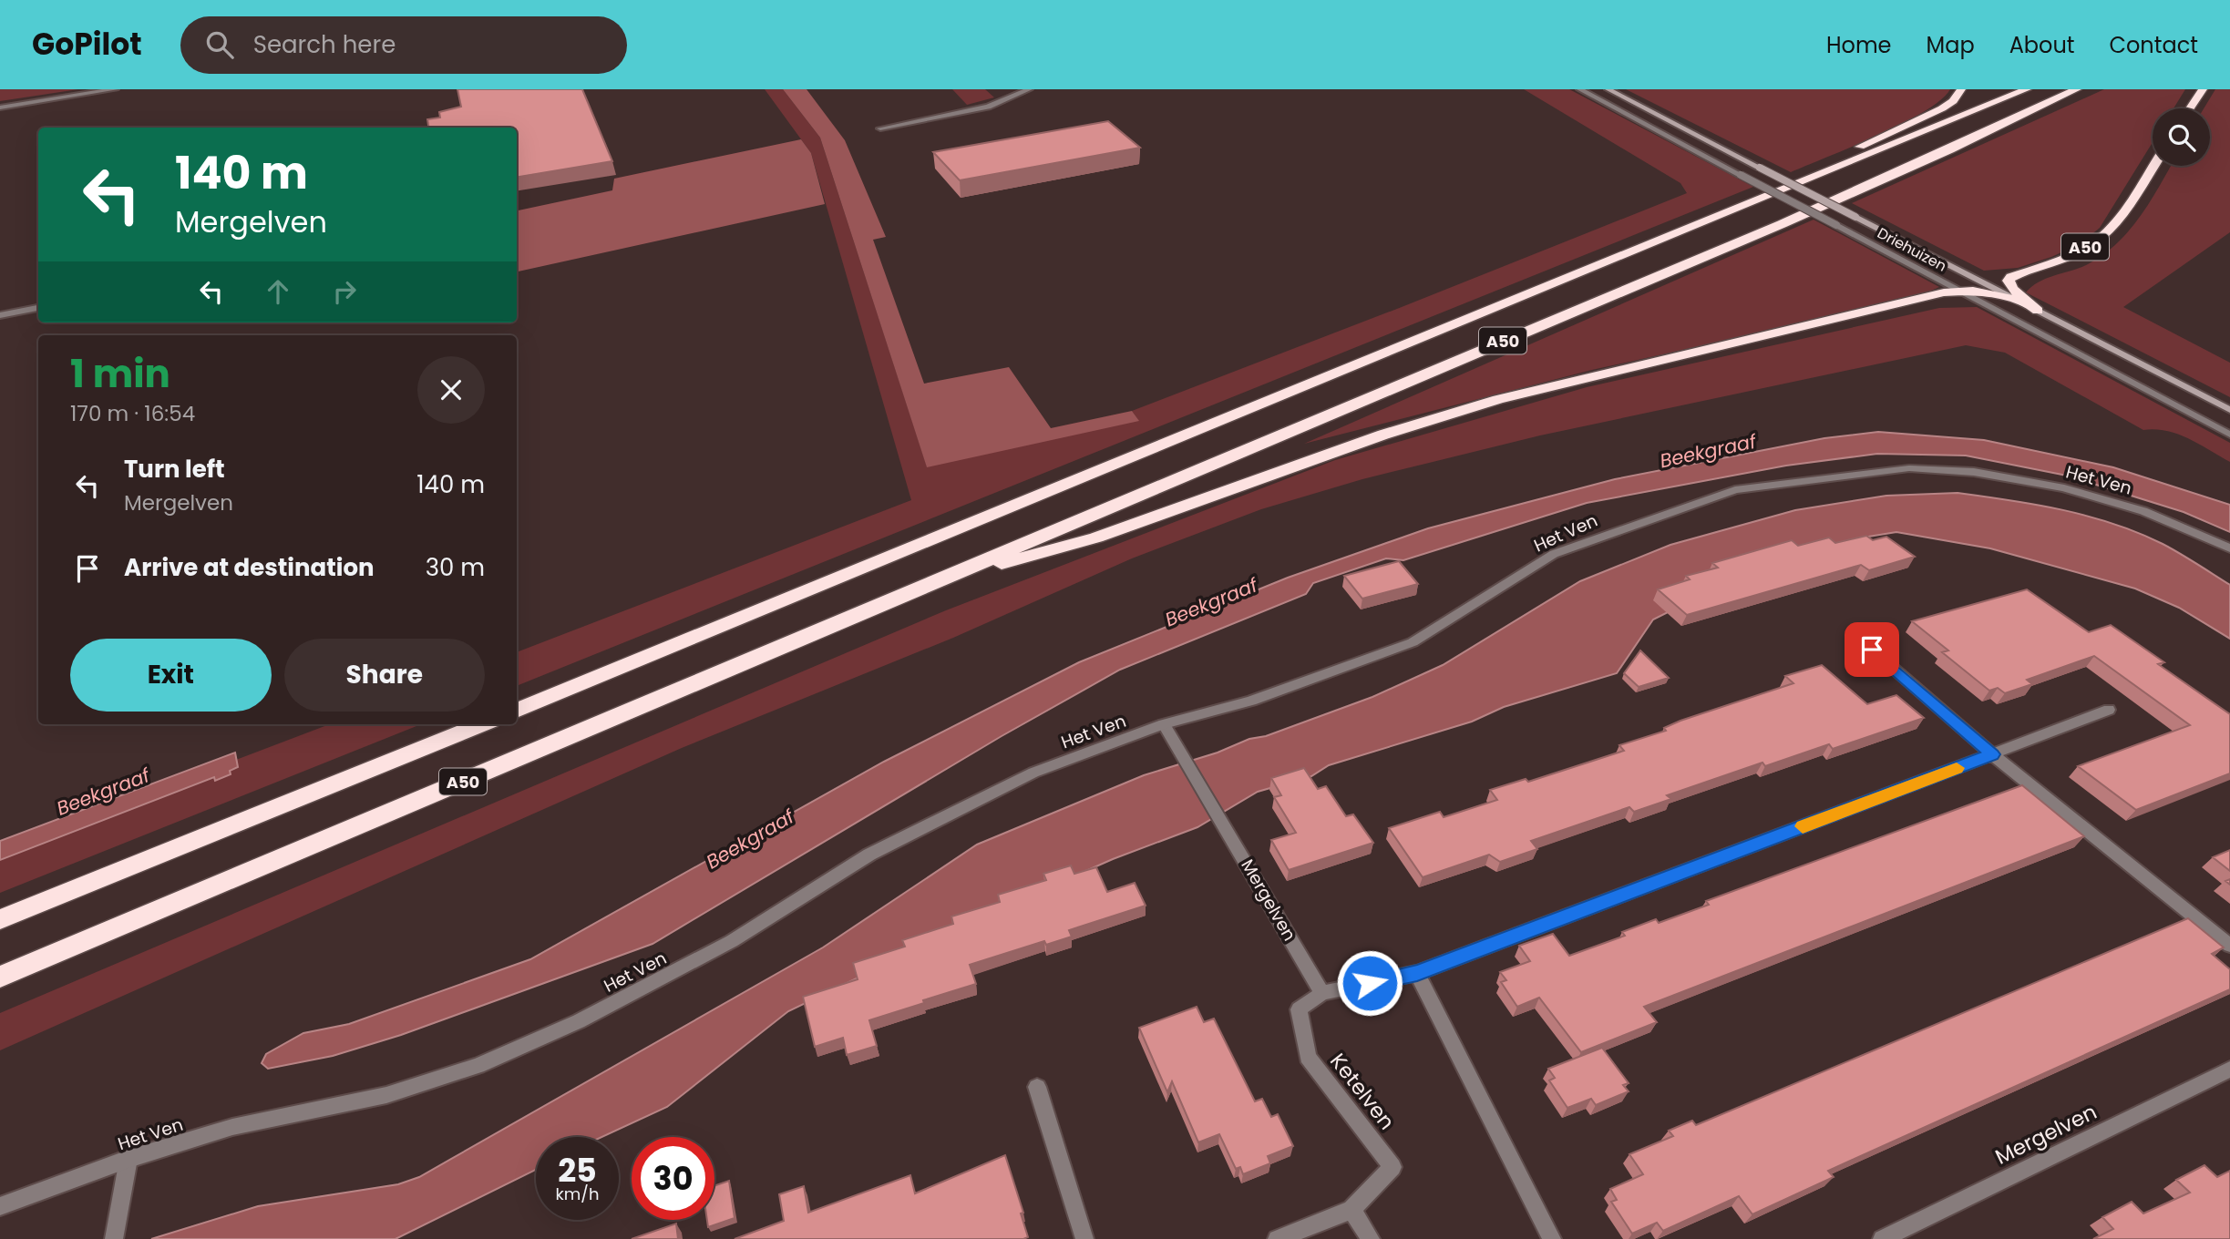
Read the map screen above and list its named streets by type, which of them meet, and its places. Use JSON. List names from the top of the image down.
{
  "streets": {
    "highway": ["A50"],
    "main road": ["Driehuizen"],
    "street": ["Het Ven", "Mergelven", "Ketelven"]
  },
  "crossings": [
    ["A50", "Driehuizen"],
    ["Het Ven", "Mergelven"],
    ["Mergelven", "Ketelven"]
  ],
  "water": ["Beekgraaf"],
  "page": {
    "header": "GoPilot",
    "search": "Search here",
    "nav": [
      "Home",
      "Map",
      "About",
      "Contact"
    ],
    "turn": ["140 m", "Mergelven"],
    "heading": ["1 min", "170 m · 16:54"],
    "list": [
      {
        "name": "Turn left",
        "note": "Mergelven",
        "value": "140 m"
      },
      {
        "name": "Arrive at destination",
        "value": "30 m"
      }
    ],
    "buttons": ["Exit", "Share"],
    "speed": "25 km/h",
    "limit": "30"
  }
}
